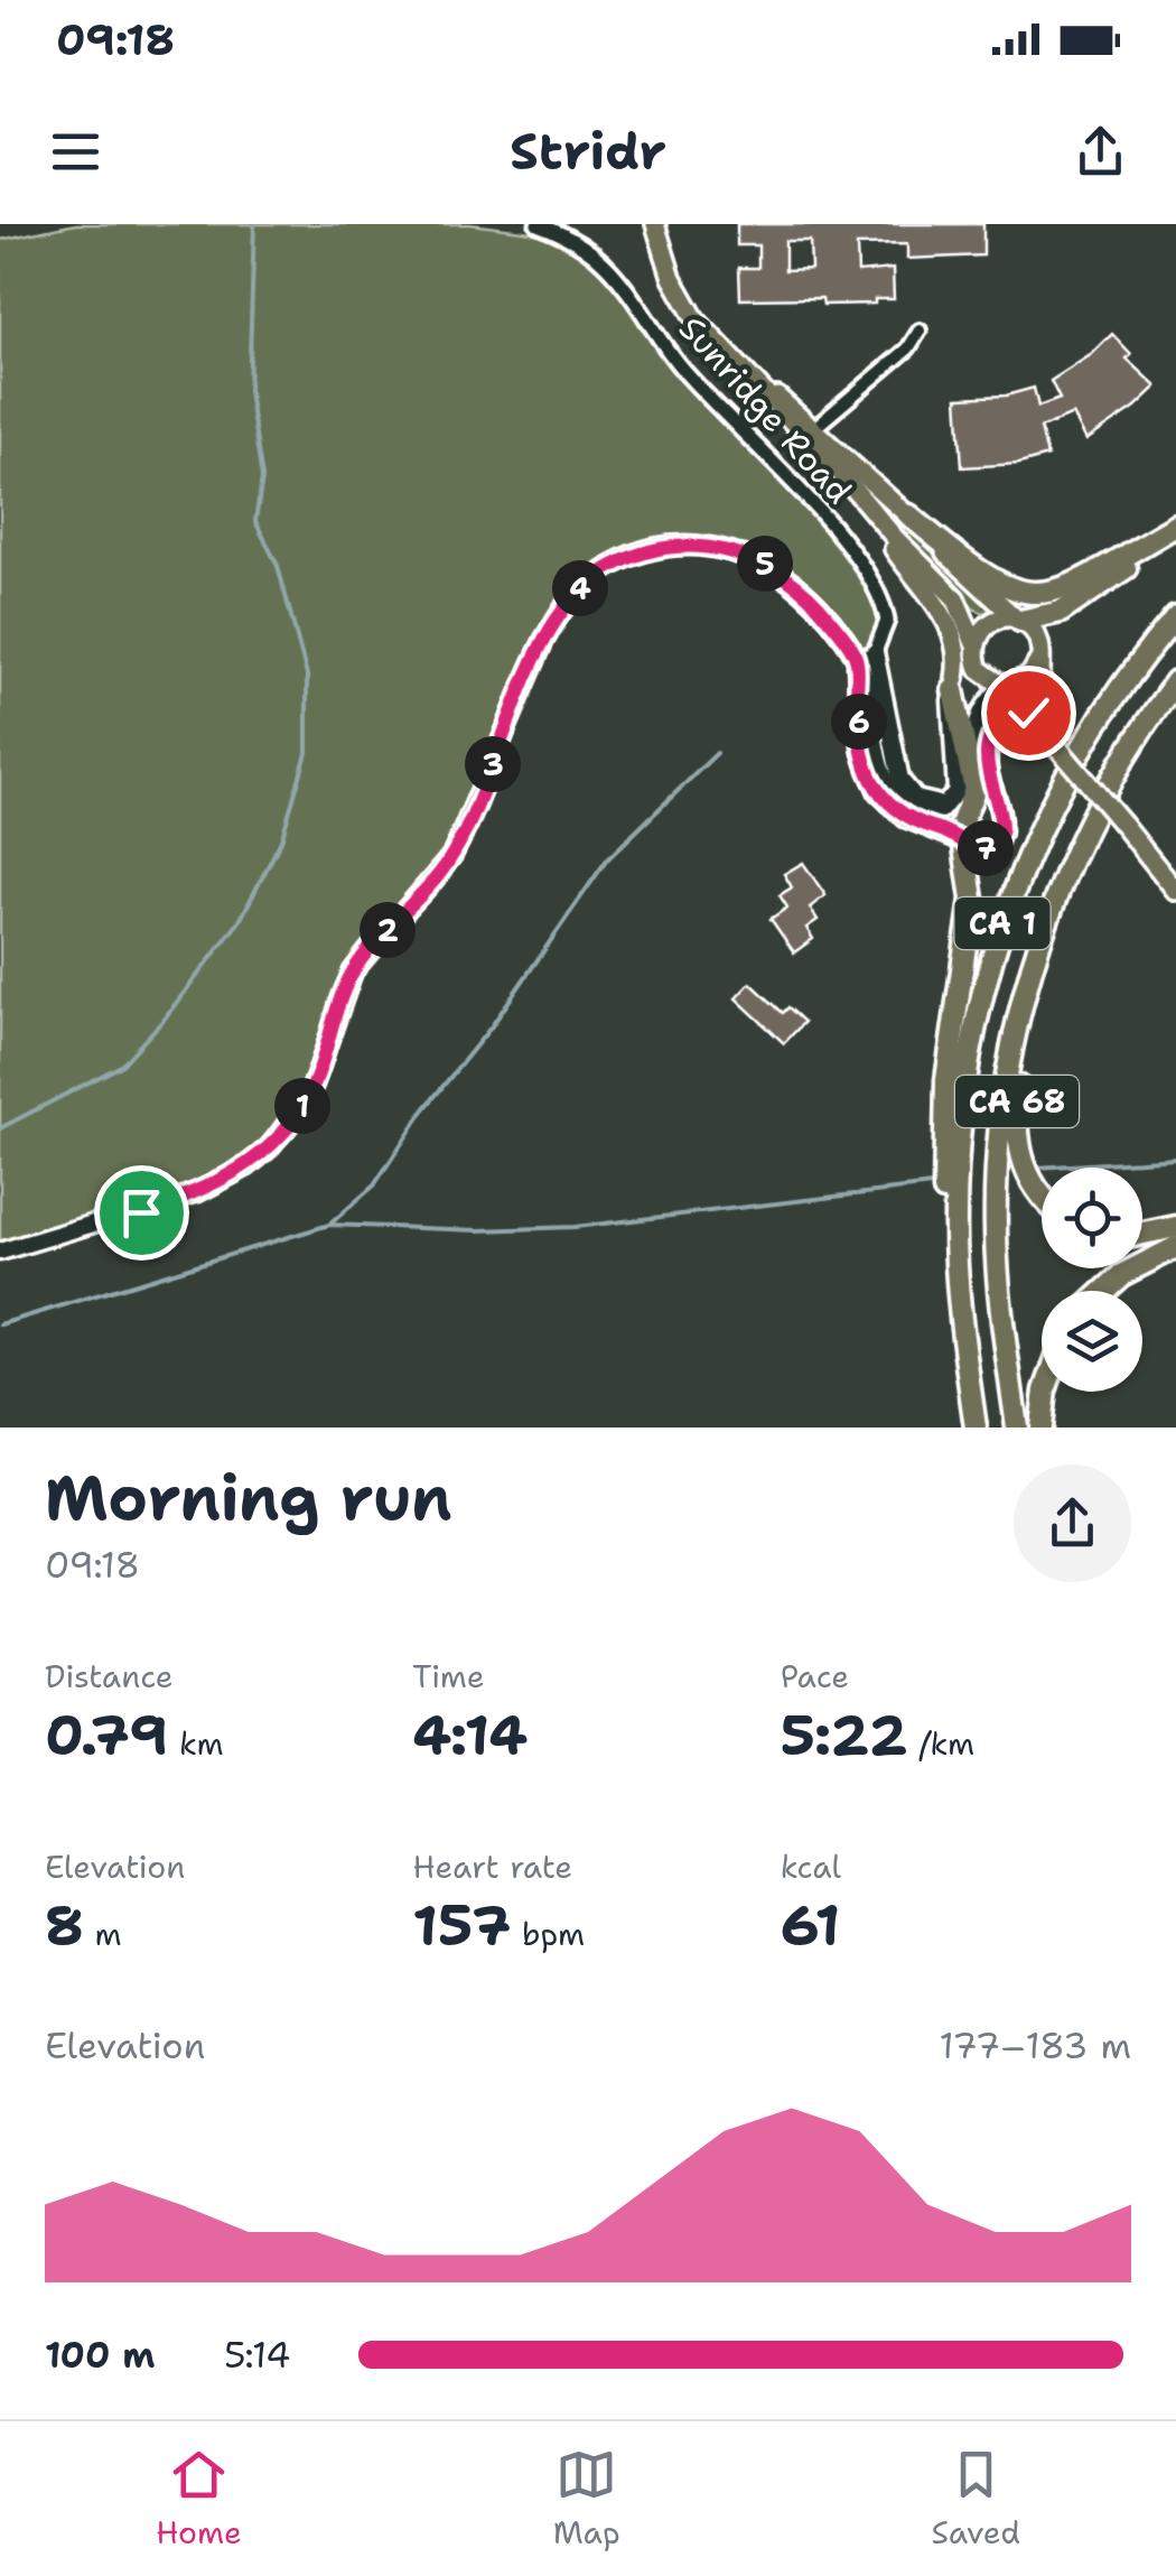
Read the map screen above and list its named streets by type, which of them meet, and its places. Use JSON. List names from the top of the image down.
{
  "streets": {
    "highway": ["CA 1", "CA 68"],
    "street": ["Sunridge Road"]
  },
  "crossings": [
    ["CA 1", "CA 68"]
  ],
  "page": {
    "status": "09:18",
    "header": "Stridr",
    "pins": [
      "5",
      "4",
      "6",
      "3",
      "7",
      "2",
      "1"
    ],
    "heading": ["Morning run", "09:18"],
    "stats": [
      ["Distance", "0.79 km"],
      ["Time", "4:14"],
      ["Pace", "5:22 /km"],
      ["Elevation", "8 m"],
      ["Heart rate", "157 bpm"],
      ["kcal", "61"]
    ],
    "chart": ["Elevation", "177–183 m"],
    "list": [
      {
        "name": "100 m",
        "note": "5:14"
      }
    ],
    "tabs": ["Home", "Map", "Saved"]
  }
}
